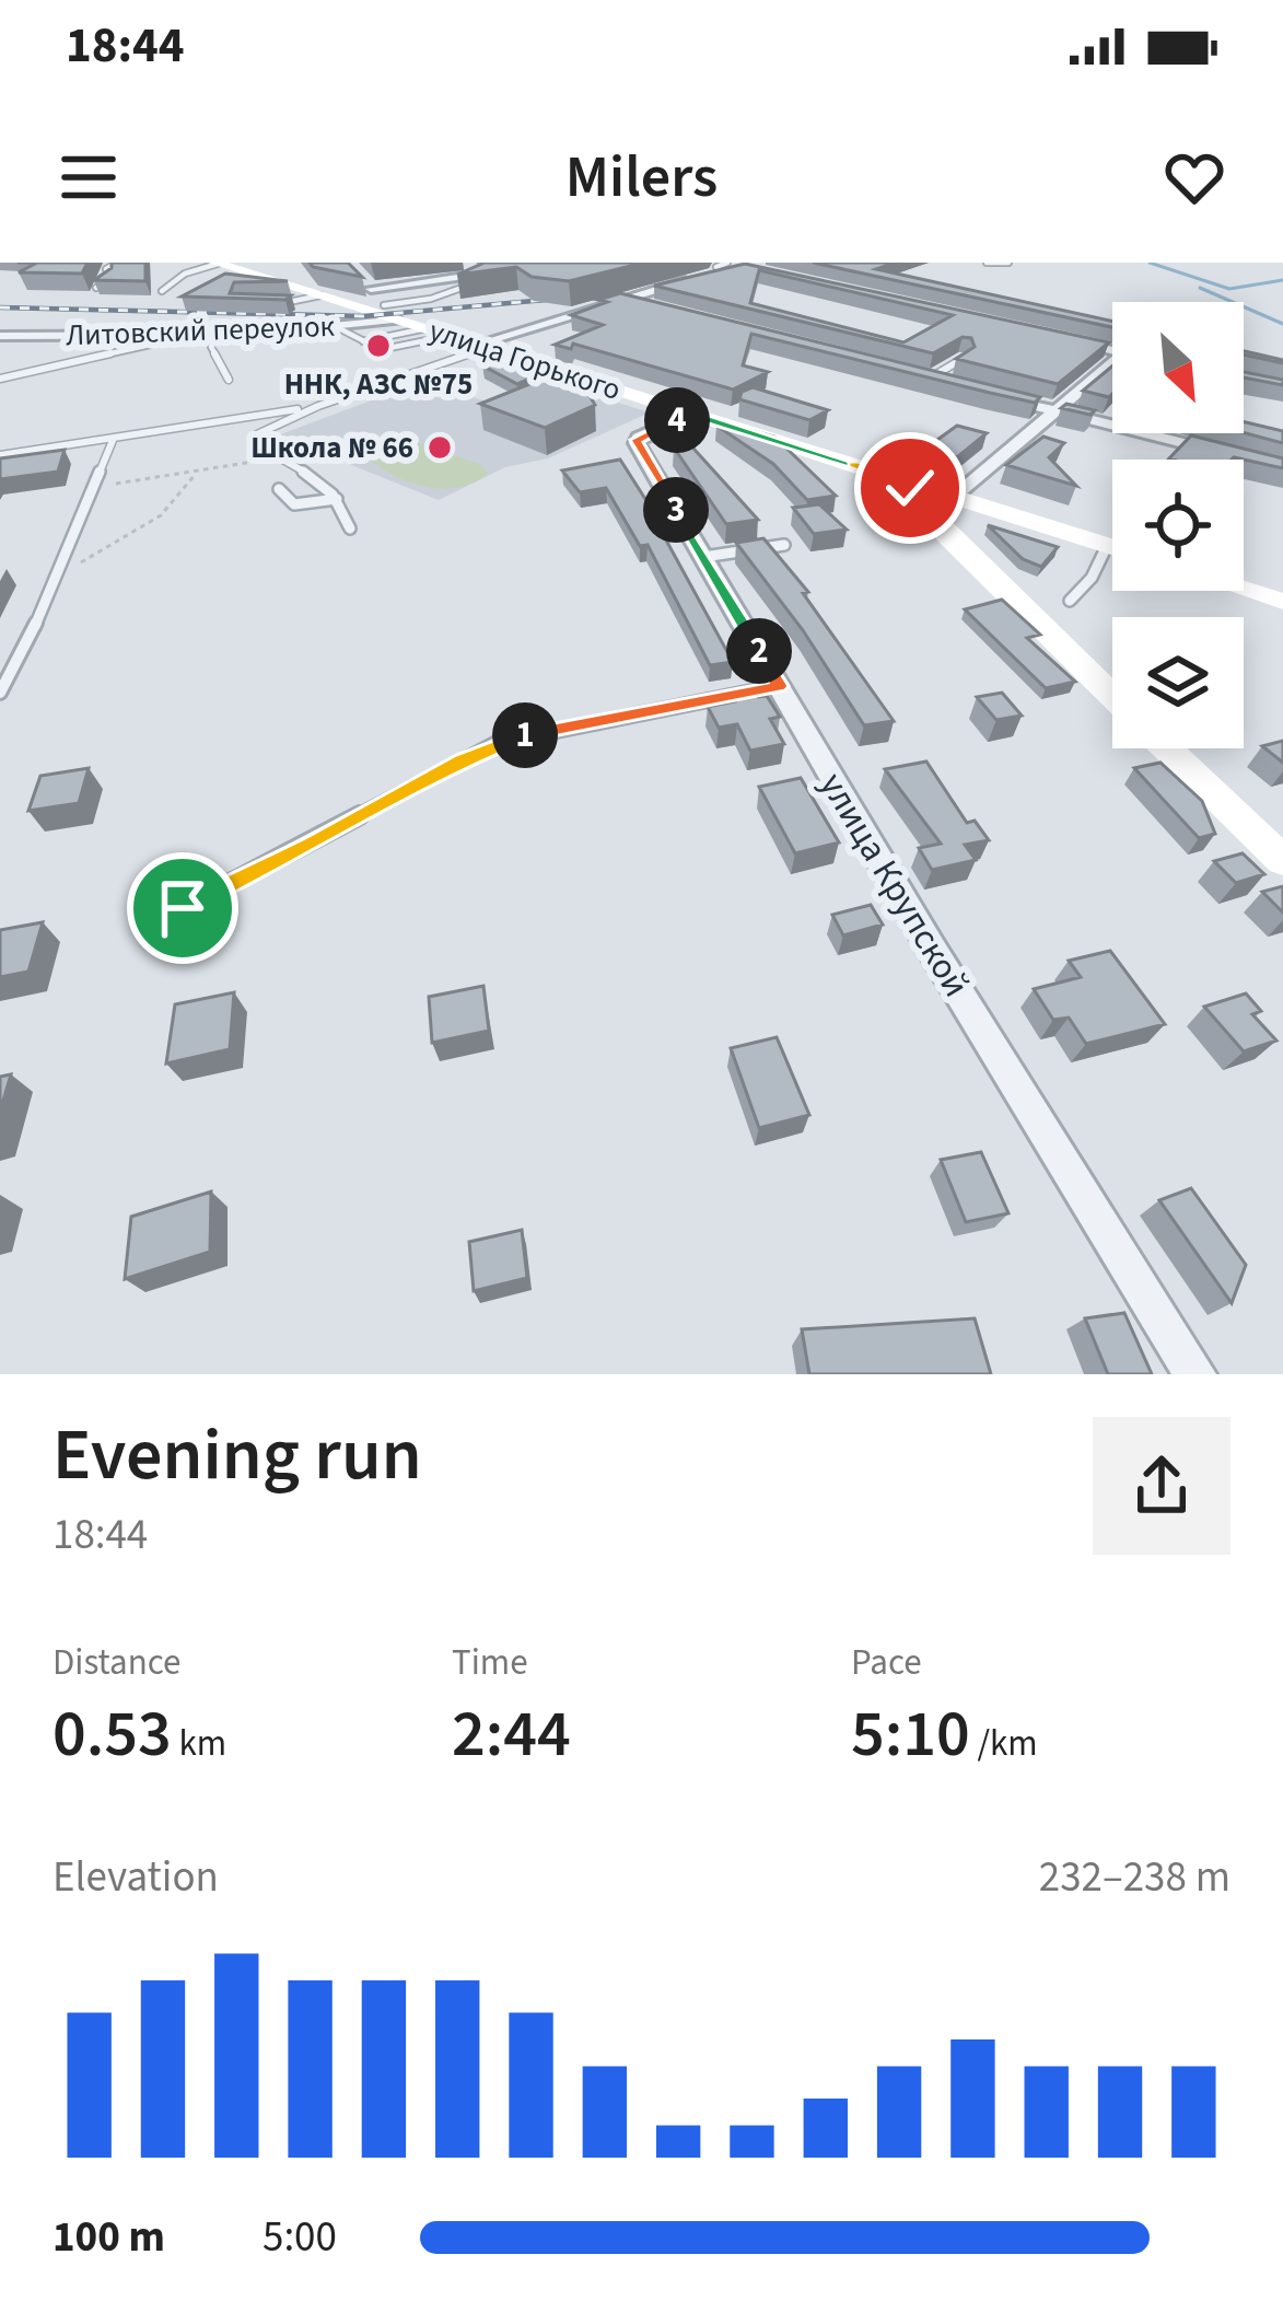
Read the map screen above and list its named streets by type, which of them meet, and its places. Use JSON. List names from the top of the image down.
{
  "streets": {
    "main road": ["улица Горького"],
    "street": ["Литовский переулок", "улица Крупской"]
  },
  "crossings": [
    ["Литовский переулок", "улица Горького"],
    ["улица Горького", "улица Крупской"]
  ],
  "places": ["ННК, АЗС №75", "Школа № 66"],
  "north": "bottom right",
  "page": {
    "status": "18:44",
    "header": "Milers",
    "pins": [
      "4",
      "3",
      "2",
      "1"
    ],
    "heading": ["Evening run", "18:44"],
    "stats": [
      ["Distance", "0.53 km"],
      ["Time", "2:44"],
      ["Pace", "5:10 /km"]
    ],
    "chart": ["Elevation", "232–238 m"],
    "list": [
      {
        "name": "100 m",
        "note": "5:00"
      }
    ]
  }
}
